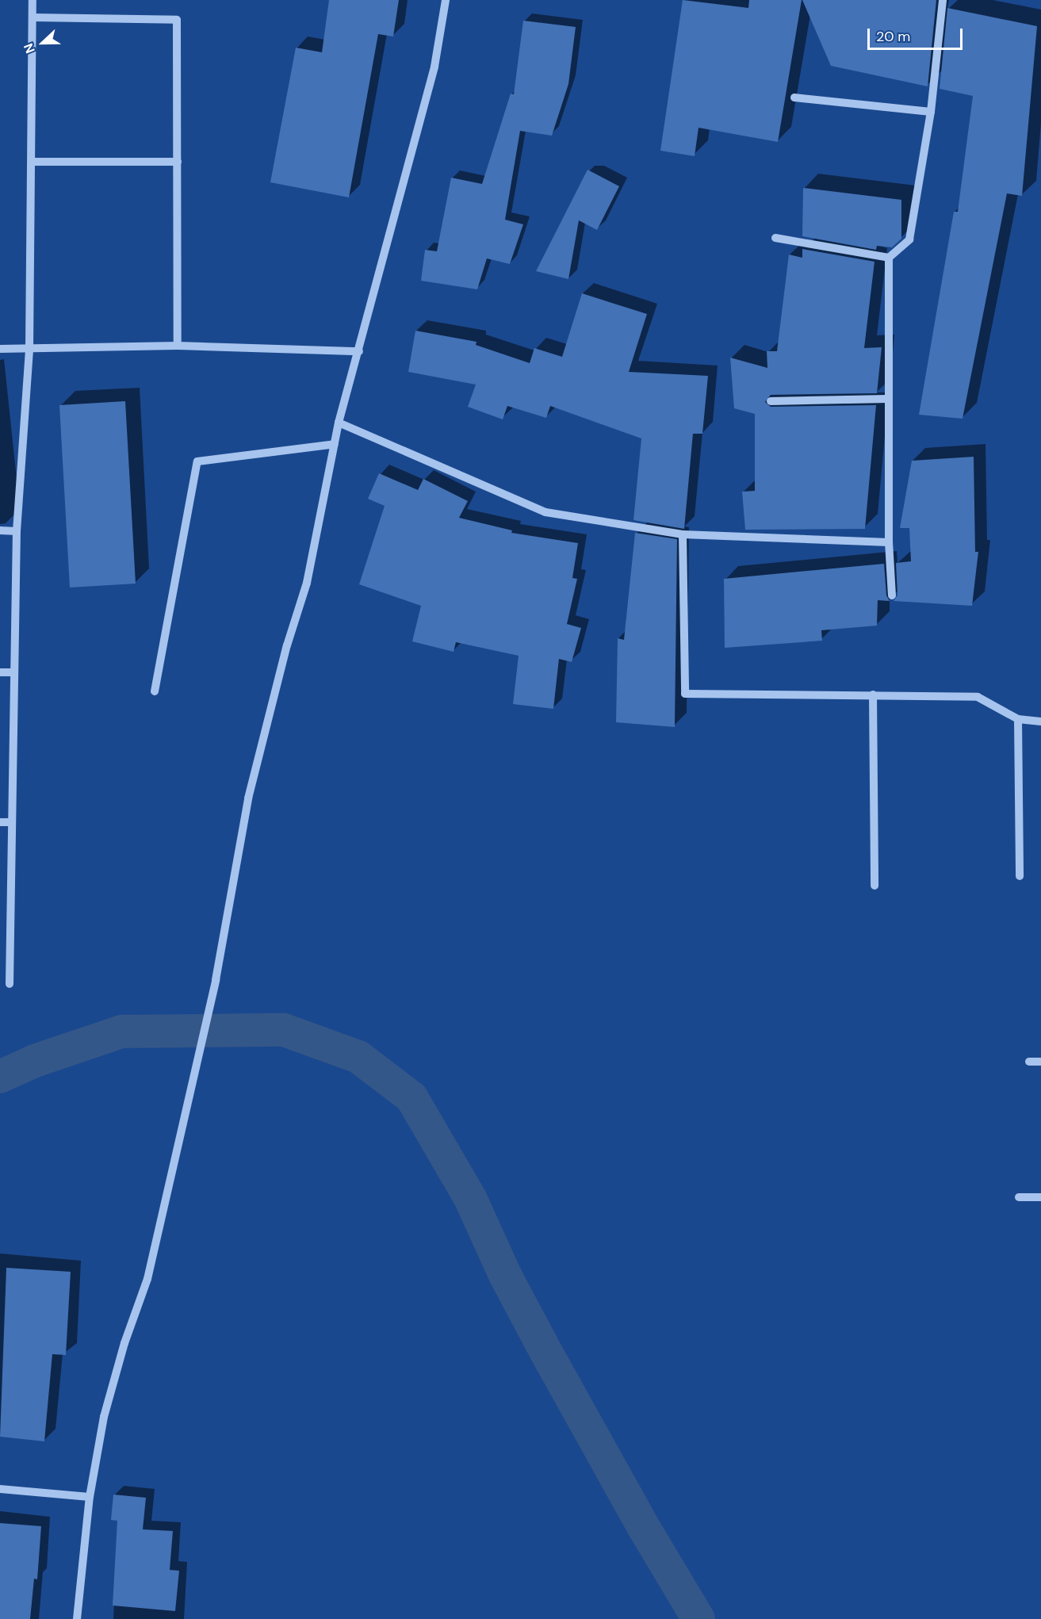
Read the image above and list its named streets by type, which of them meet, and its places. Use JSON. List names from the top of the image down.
{
  "scale_bar": "20 m",
  "north": "left"
}
